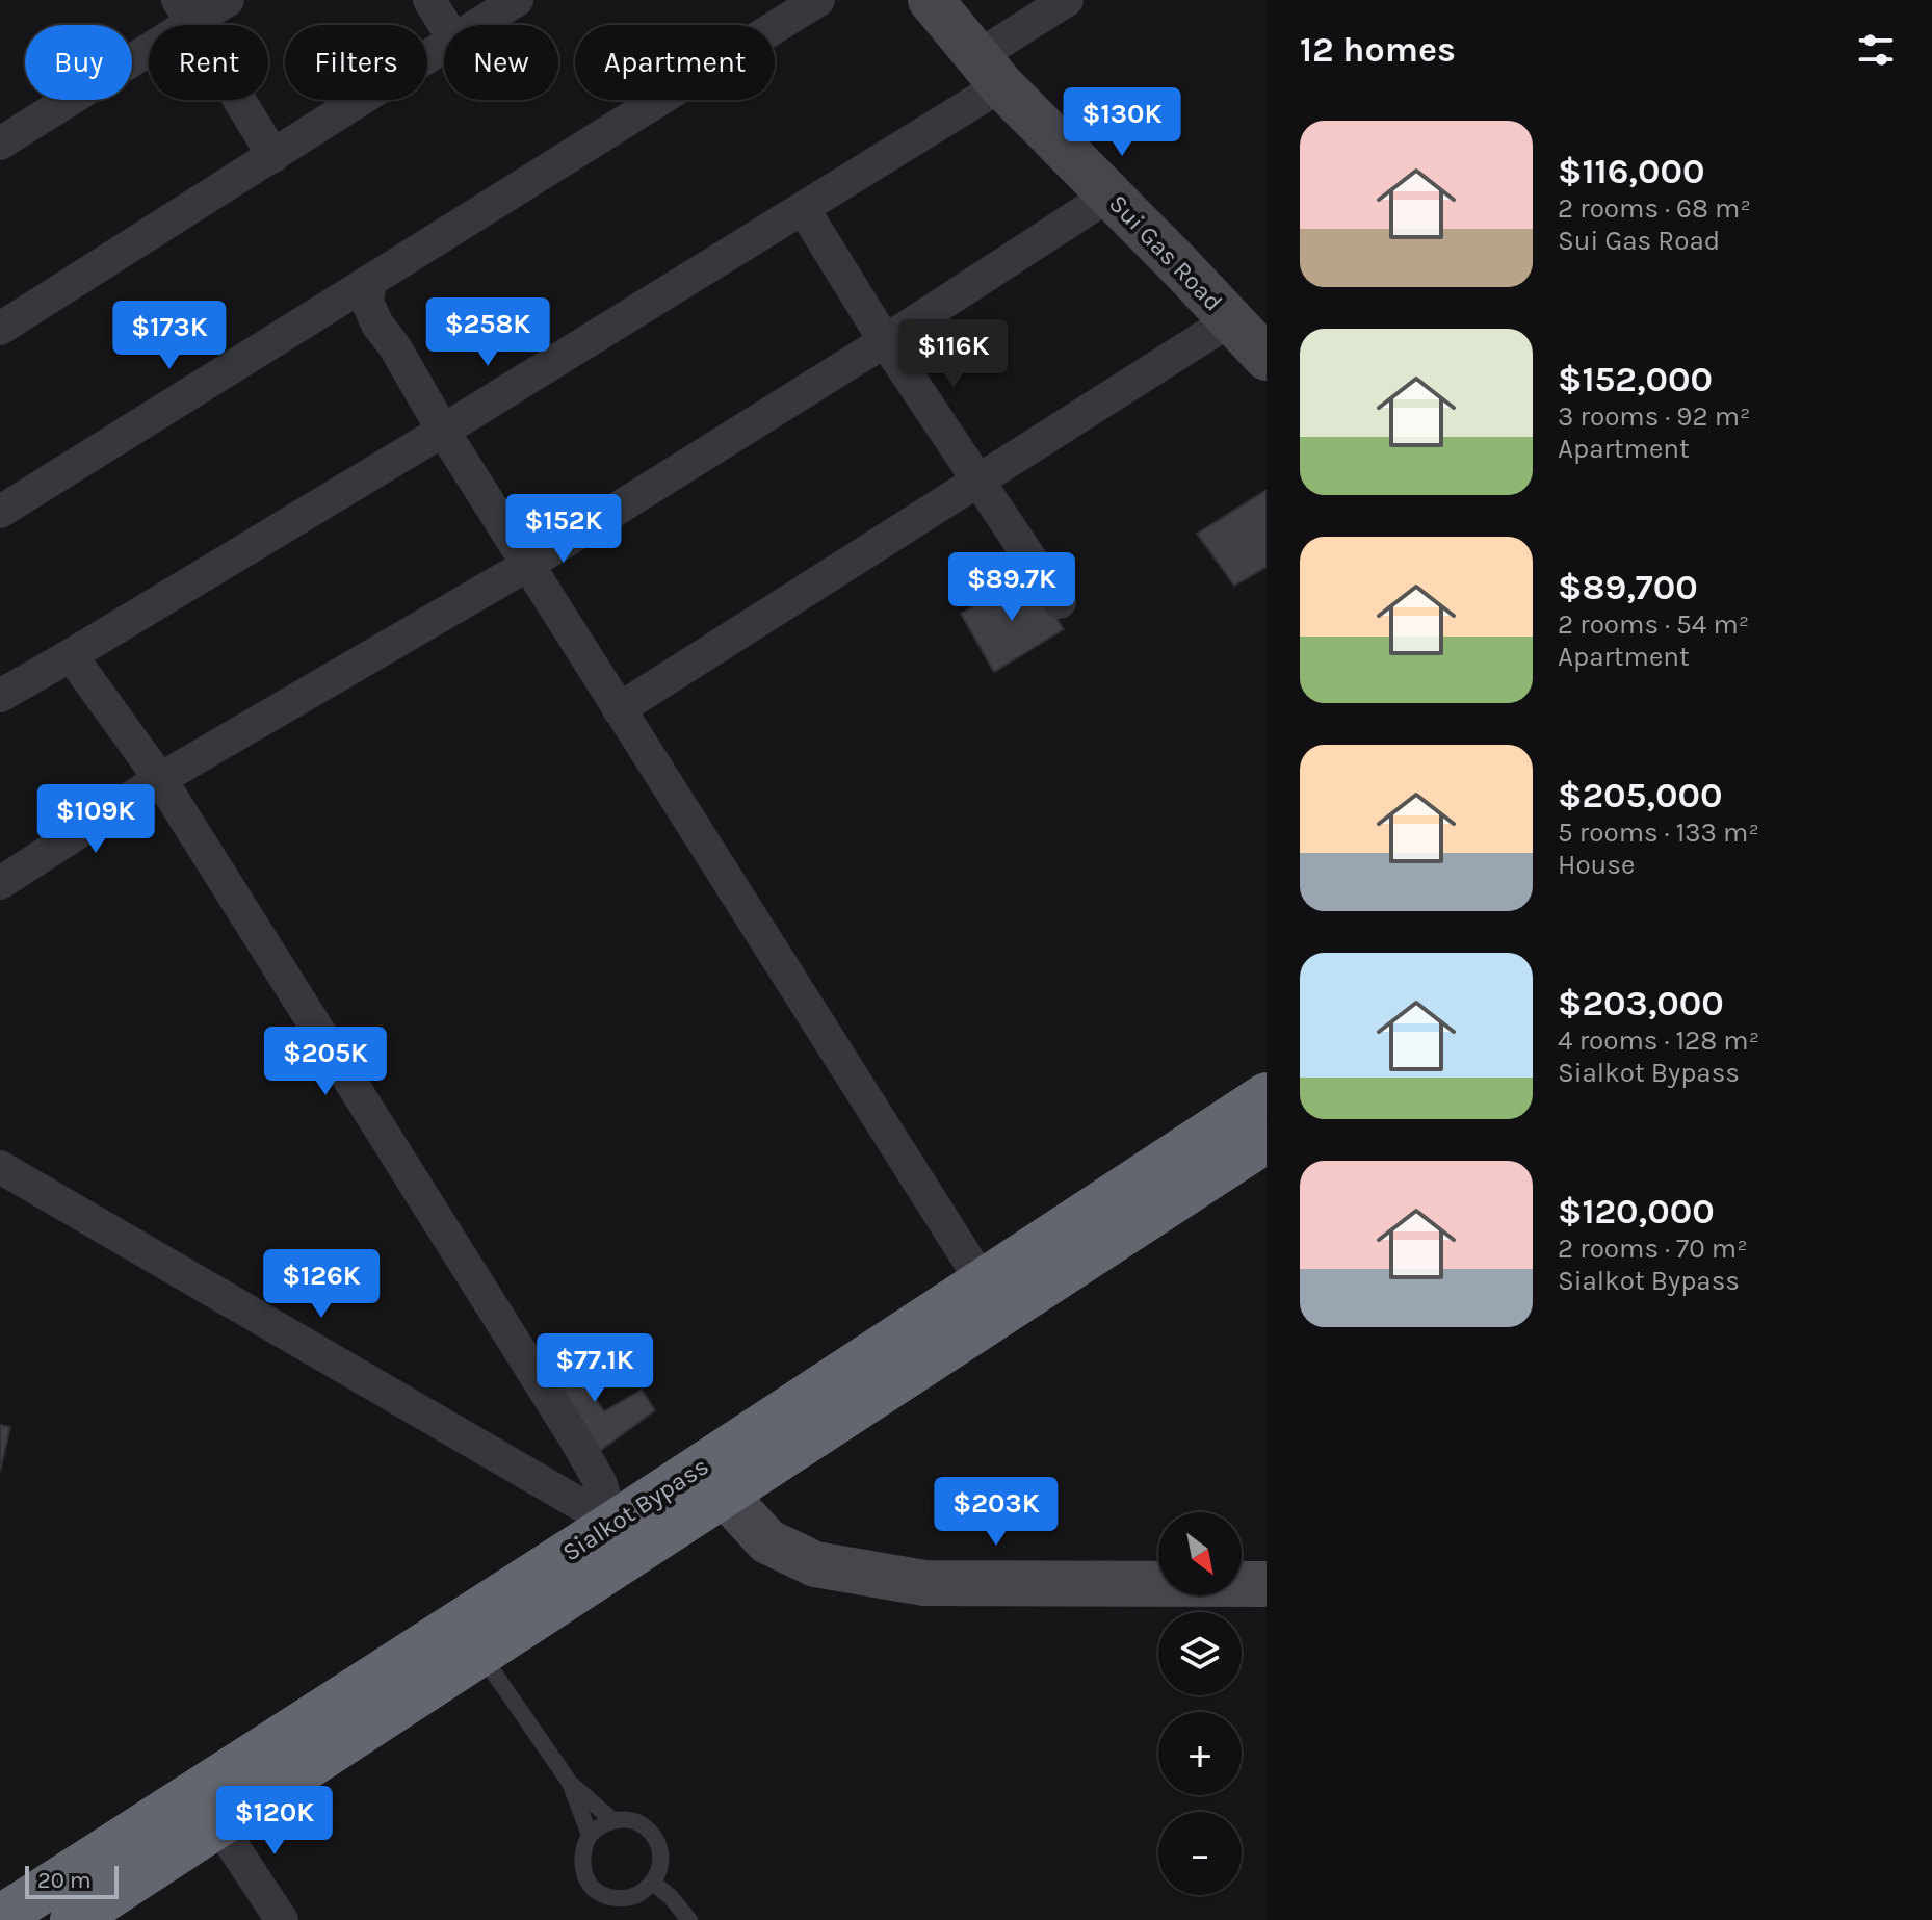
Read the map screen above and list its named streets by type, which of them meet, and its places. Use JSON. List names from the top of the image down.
{
  "streets": {
    "highway": ["Sialkot Bypass"],
    "street": ["Sui Gas Road"]
  },
  "scale_bar": "20 m",
  "north": "bottom right",
  "page": {
    "heading": "12 homes",
    "chip": [
      "Buy",
      "Rent",
      "Filters",
      "New",
      "Apartment"
    ],
    "price": [
      "$130K",
      "$258K",
      "$173K",
      "$116K",
      "$152K",
      "$89.7K",
      "$109K",
      "$205K",
      "$126K",
      "$77.1K",
      "$203K",
      "$120K"
    ],
    "list": [
      {
        "name": "$116,000",
        "note": "2 rooms · 68 m² · Sui Gas Road"
      },
      {
        "name": "$152,000",
        "note": "3 rooms · 92 m² · Apartment"
      },
      {
        "name": "$89,700",
        "note": "2 rooms · 54 m² · Apartment"
      },
      {
        "name": "$205,000",
        "note": "5 rooms · 133 m² · House"
      },
      {
        "name": "$203,000",
        "note": "4 rooms · 128 m² · Sialkot Bypass"
      },
      {
        "name": "$120,000",
        "note": "2 rooms · 70 m² · Sialkot Bypass"
      }
    ],
    "map_buttons": ["+", "−"],
    "scale": "20 m"
  }
}
